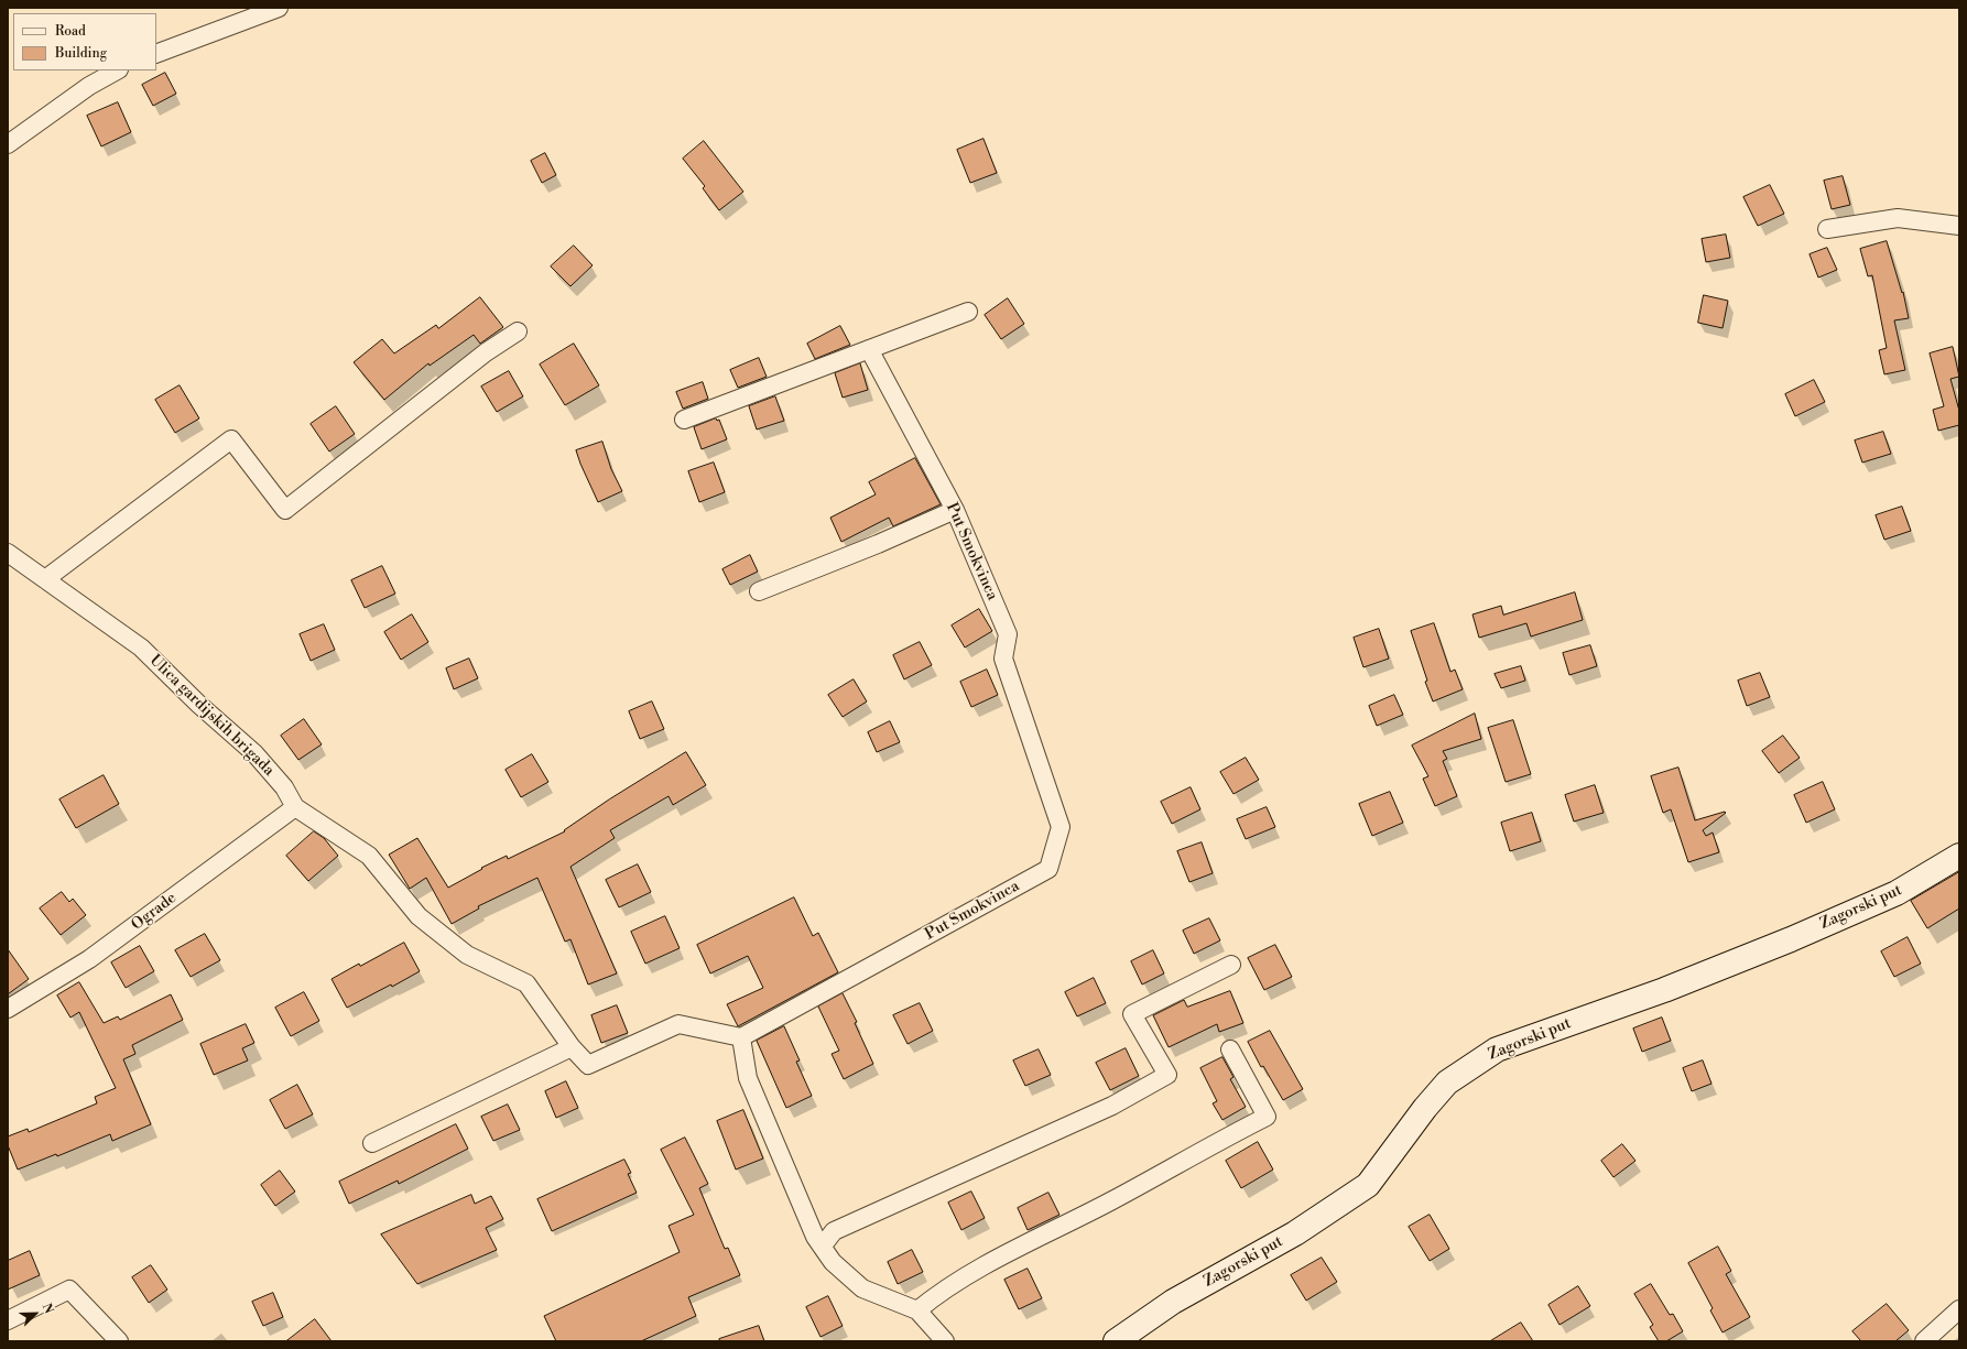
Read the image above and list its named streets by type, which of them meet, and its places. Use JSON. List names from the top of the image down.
{
  "streets": {
    "main road": ["Zagorski put"],
    "street": ["Put Smokvinca", "Ulica gardijskih brigada", "Ograde"]
  },
  "crossings": [
    ["Put Smokvinca", "Ulica gardijskih brigada"],
    ["Ulica gardijskih brigada", "Ograde"]
  ],
  "legend": ["Road", "Building"],
  "north": "top right"
}
